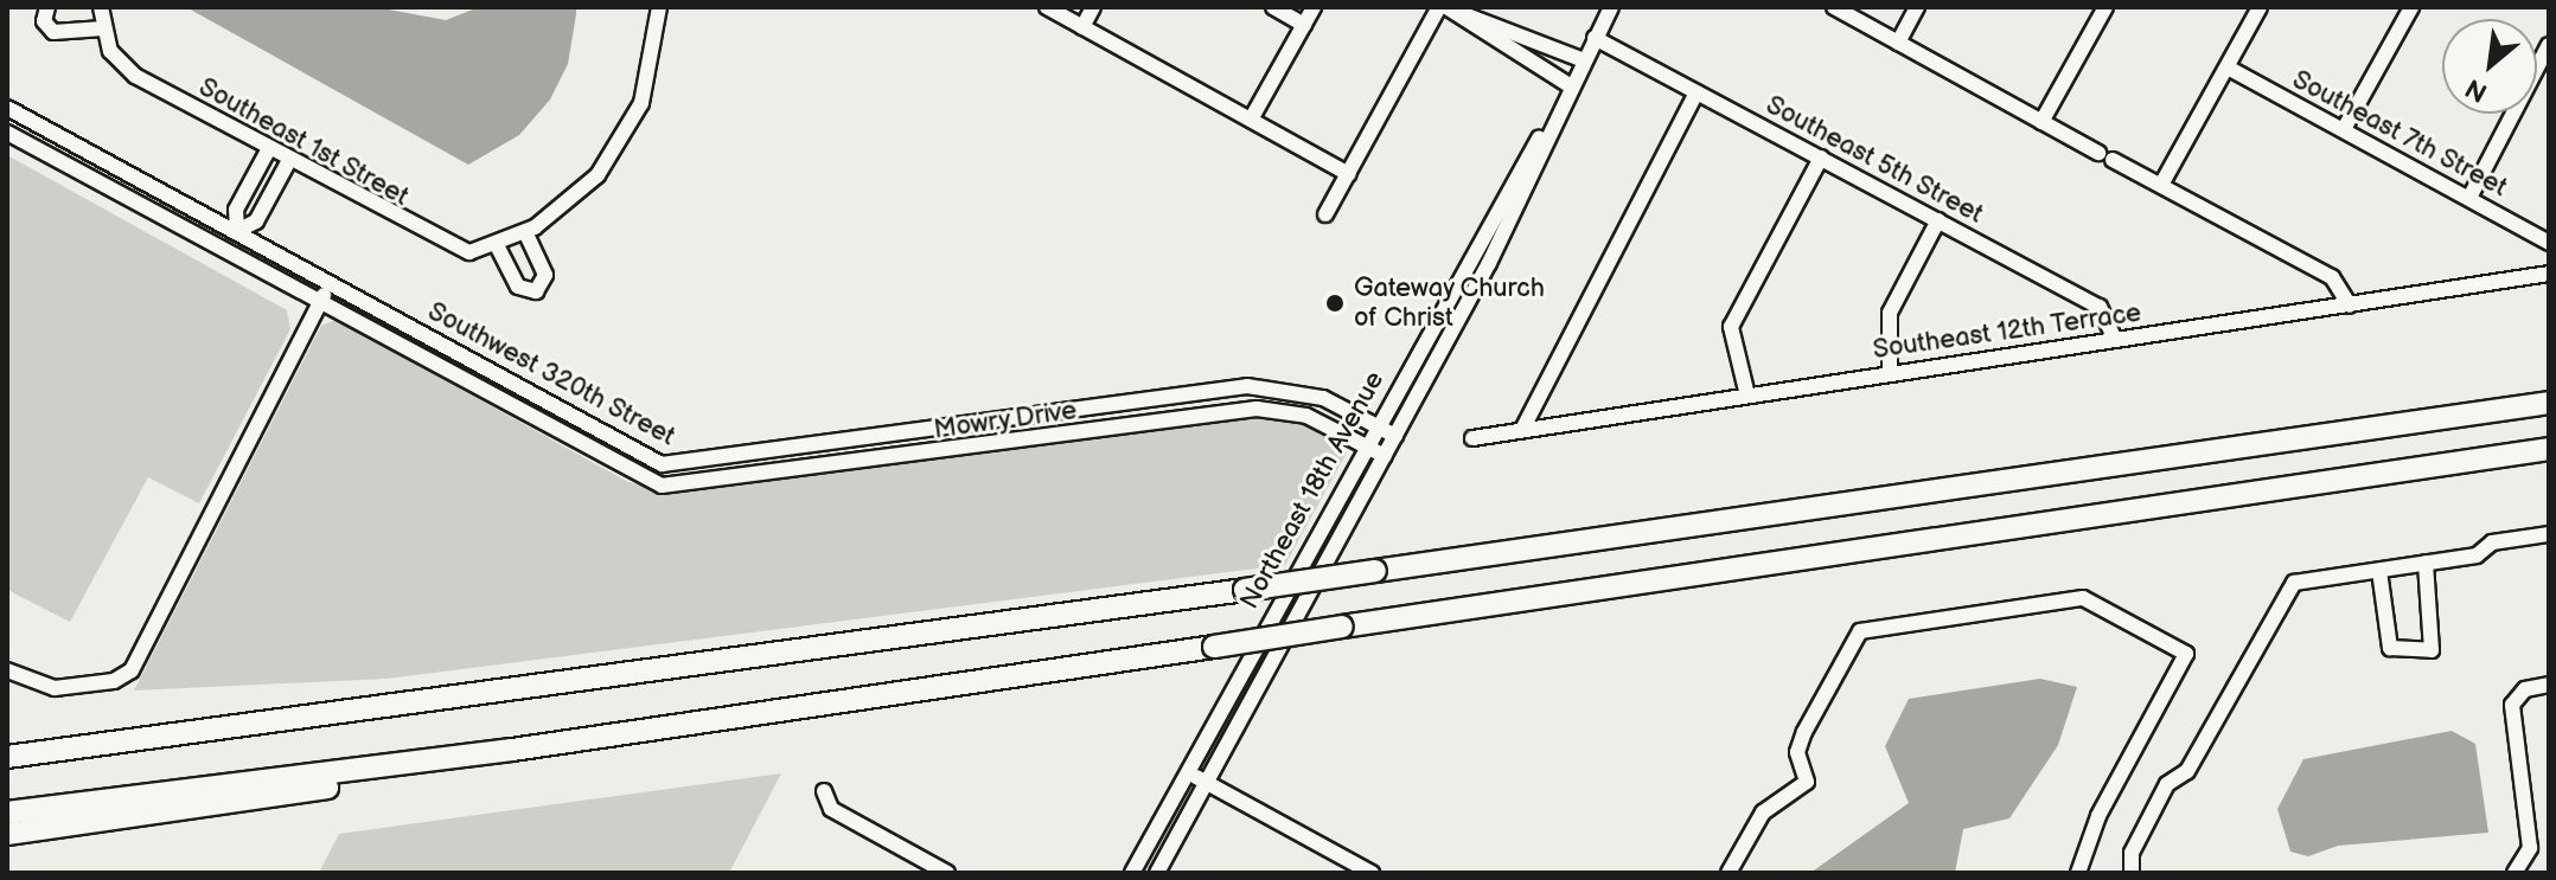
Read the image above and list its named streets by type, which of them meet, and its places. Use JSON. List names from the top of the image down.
{
  "streets": {
    "street": [
      "Southeast 7th Street",
      "Southeast 1st Street",
      "Southeast 5th Street",
      "Southeast 12th Terrace",
      "Southwest 320th Street",
      "Mowry Drive",
      "Northeast 18th Avenue"
    ]
  },
  "crossings": [
    ["Southeast 5th Street", "Southeast 12th Terrace"],
    ["Southeast 5th Street", "Northeast 18th Avenue"],
    ["Southwest 320th Street", "Mowry Drive"],
    ["Southwest 320th Street", "Northeast 18th Avenue"],
    ["Mowry Drive", "Northeast 18th Avenue"]
  ],
  "places": ["Gateway Church of Christ"],
  "north": "bottom left"
}
